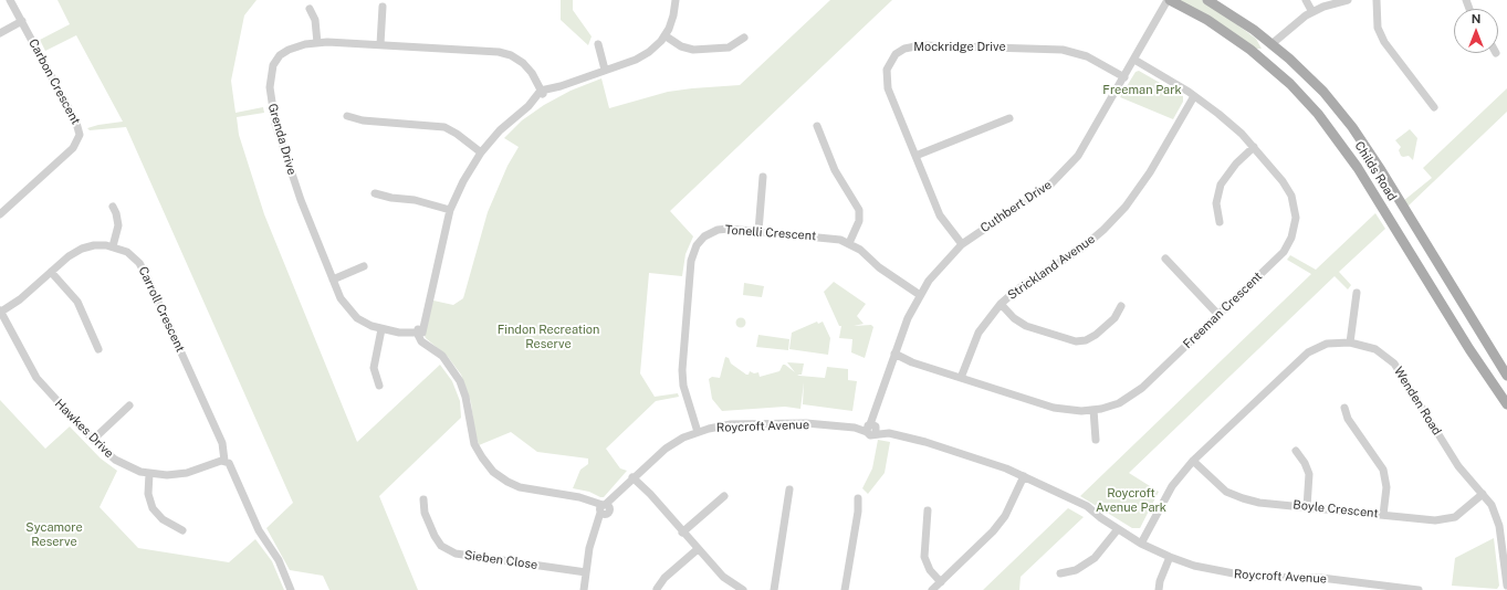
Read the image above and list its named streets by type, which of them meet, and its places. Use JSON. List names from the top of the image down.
{
  "streets": {
    "main road": ["Childs Road"],
    "street": [
      "Mockridge Drive",
      "Carbon Crescent",
      "Grenda Drive",
      "Cuthbert Drive",
      "Tonelli Crescent",
      "Strickland Avenue",
      "Carroll Crescent",
      "Freeman Crescent",
      "Wenden Road",
      "Roycroft Avenue",
      "Hawkes Drive",
      "Boyle Crescent",
      "Sieben Close"
    ]
  },
  "crossings": [
    ["Mockridge Drive", "Cuthbert Drive"],
    ["Childs Road", "Cuthbert Drive"],
    ["Cuthbert Drive", "Tonelli Crescent"],
    ["Cuthbert Drive", "Freeman Crescent"],
    ["Cuthbert Drive", "Roycroft Avenue"],
    ["Tonelli Crescent", "Roycroft Avenue"],
    ["Strickland Avenue", "Freeman Crescent"],
    ["Carroll Crescent", "Hawkes Drive"],
    ["Wenden Road", "Roycroft Avenue"],
    ["Wenden Road", "Boyle Crescent"],
    ["Roycroft Avenue", "Sieben Close"]
  ],
  "parks": [
    "Freeman Park",
    "Findon Recreation Reserve",
    "Roycroft Avenue Park",
    "Sycamore Reserve"
  ],
  "north": "top"
}
